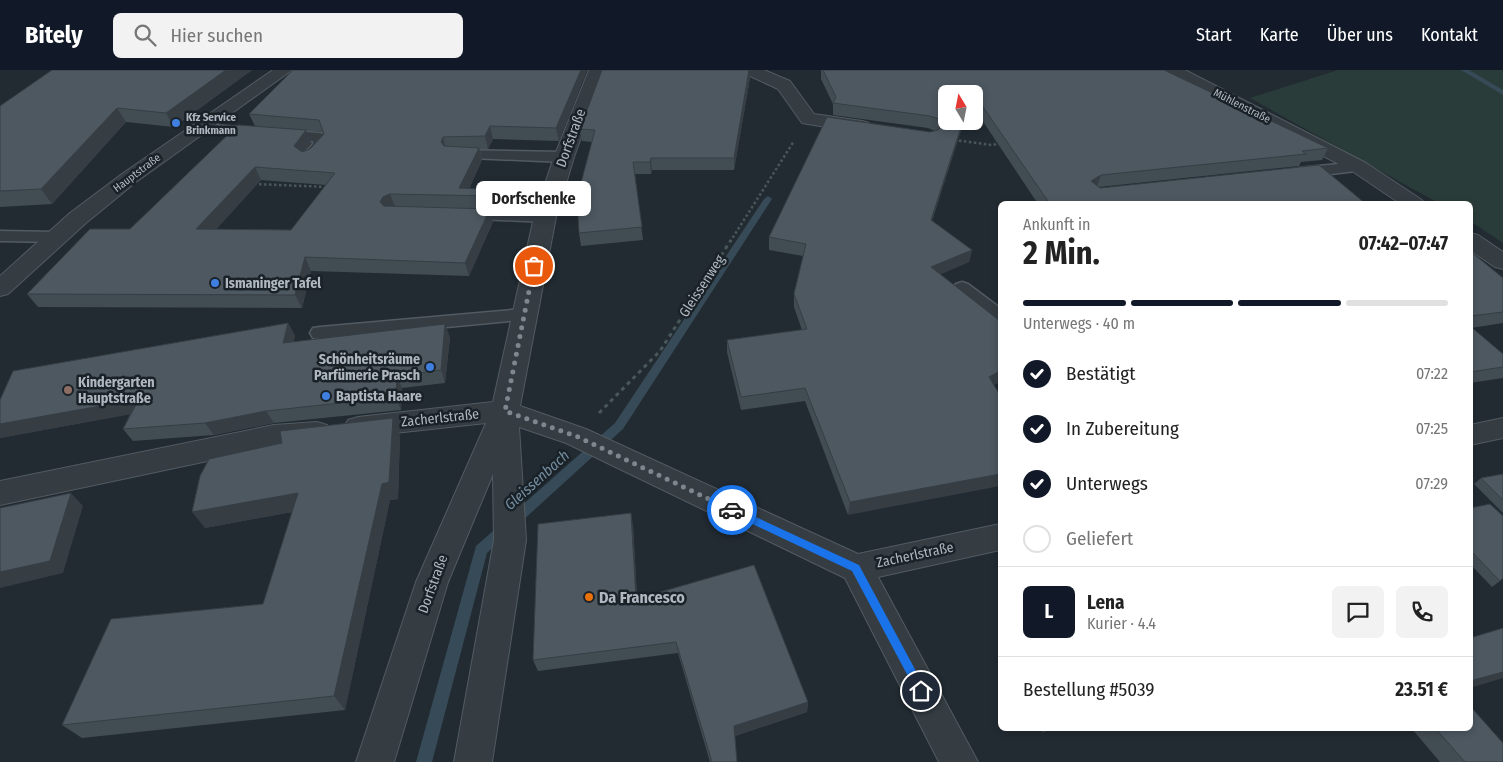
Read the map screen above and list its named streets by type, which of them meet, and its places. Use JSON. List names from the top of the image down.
{
  "streets": {
    "street": [
      "Mühlenstraße",
      "Dorfstraße",
      "Hauptstraße",
      "Zacherlstraße"
    ],
    "path": ["Gleissenweg"]
  },
  "crossings": [
    ["Dorfstraße", "Zacherlstraße"],
    ["Gleissenweg", "Zacherlstraße"]
  ],
  "water": ["Gleissenbach"],
  "places": [
    "Kfz Service Brinkmann",
    "Dorfschenke",
    "Ismaninger Tafel",
    "Schönheitsräume Parfümerie Prasch",
    "Kindergarten Hauptstraße",
    "Baptista Haare",
    "Da Francesco"
  ],
  "north": "top",
  "page": {
    "header": "Bitely",
    "search": "Hier suchen",
    "nav": [
      "Start",
      "Karte",
      "Über uns",
      "Kontakt"
    ],
    "bubble": "Dorfschenke",
    "heading": ["2 Min.", "Ankunft in", "07:42–07:47"],
    "panel": [
      "Lena",
      "Kurier · 4.4",
      "Bestellung #5039",
      "23.51 €"
    ],
    "bar": "Unterwegs · 40 m",
    "list": [
      ["Bestätigt", "07:22"],
      ["In Zubereitung", "07:25"],
      ["Unterwegs", "07:29"],
      "Geliefert"
    ],
    "round": "L"
  }
}
